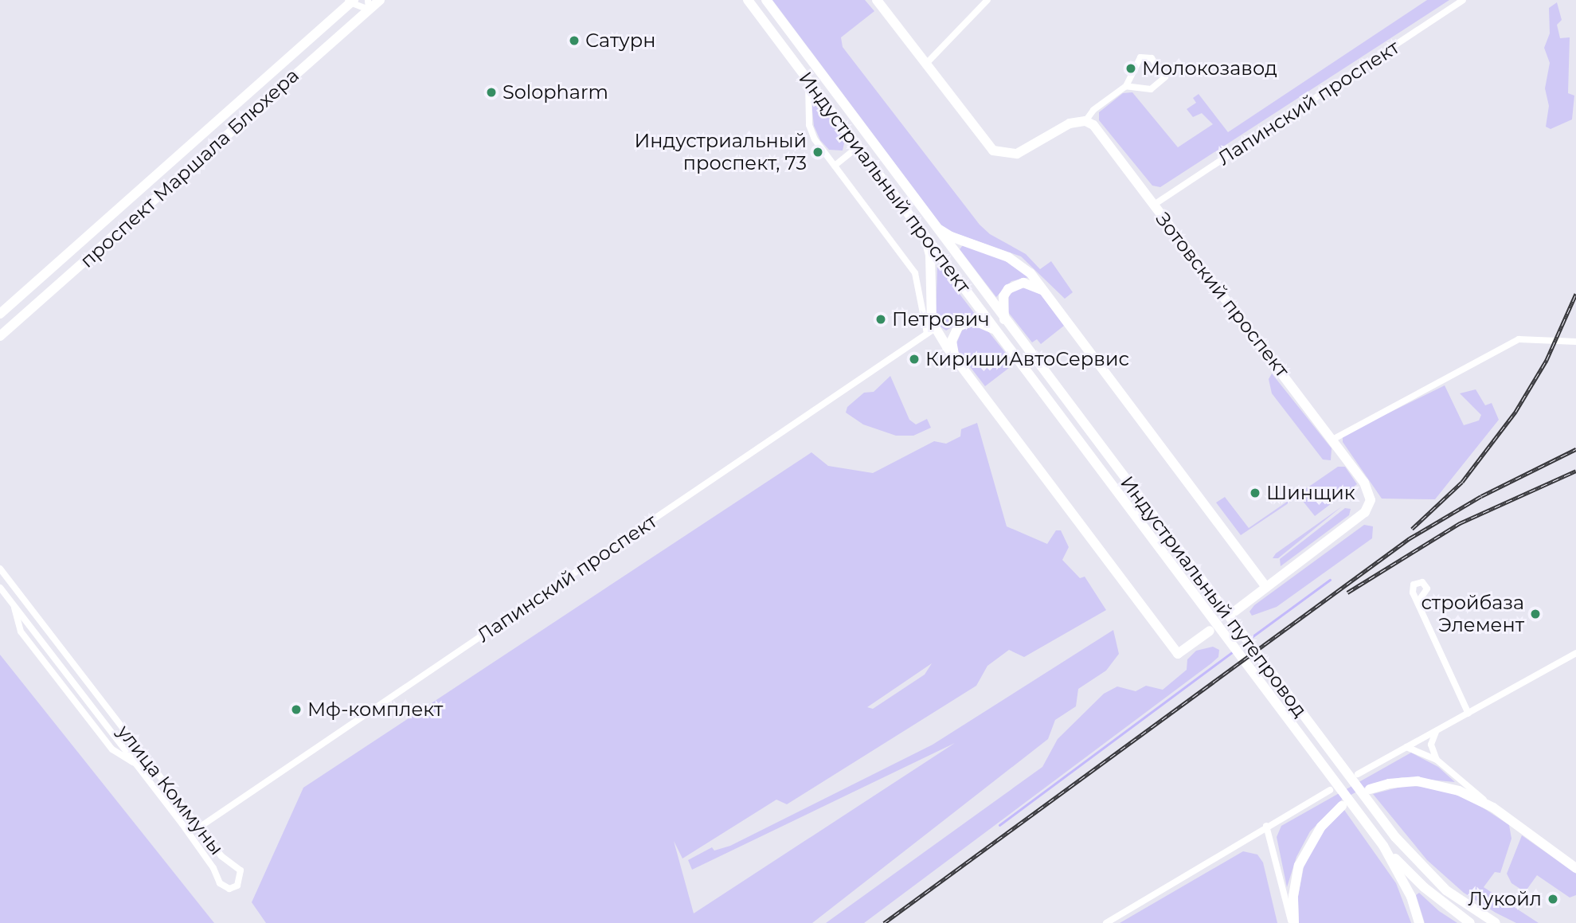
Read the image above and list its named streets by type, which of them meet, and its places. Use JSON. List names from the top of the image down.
{
  "streets": {
    "street": [
      "Лапинский проспект",
      "проспект Маршала Блюхера",
      "Индустриальный проспект",
      "Зотовский проспект",
      "Индустриальный путепровод",
      "улица Коммуны"
    ]
  },
  "crossings": [
    ["Лапинский проспект", "Зотовский проспект"],
    ["Лапинский проспект", "улица Коммуны"],
    ["Индустриальный проспект", "Индустриальный путепровод"]
  ],
  "places": [
    "Сатурн",
    "Молокозавод",
    "Solopharm",
    "Индустриальный проспект, 73",
    "Петрович",
    "КиришиАвтоСервис",
    "Шинщик",
    "стройбаза Элемент",
    "Мф-комплект",
    "Лукойл"
  ]
}
